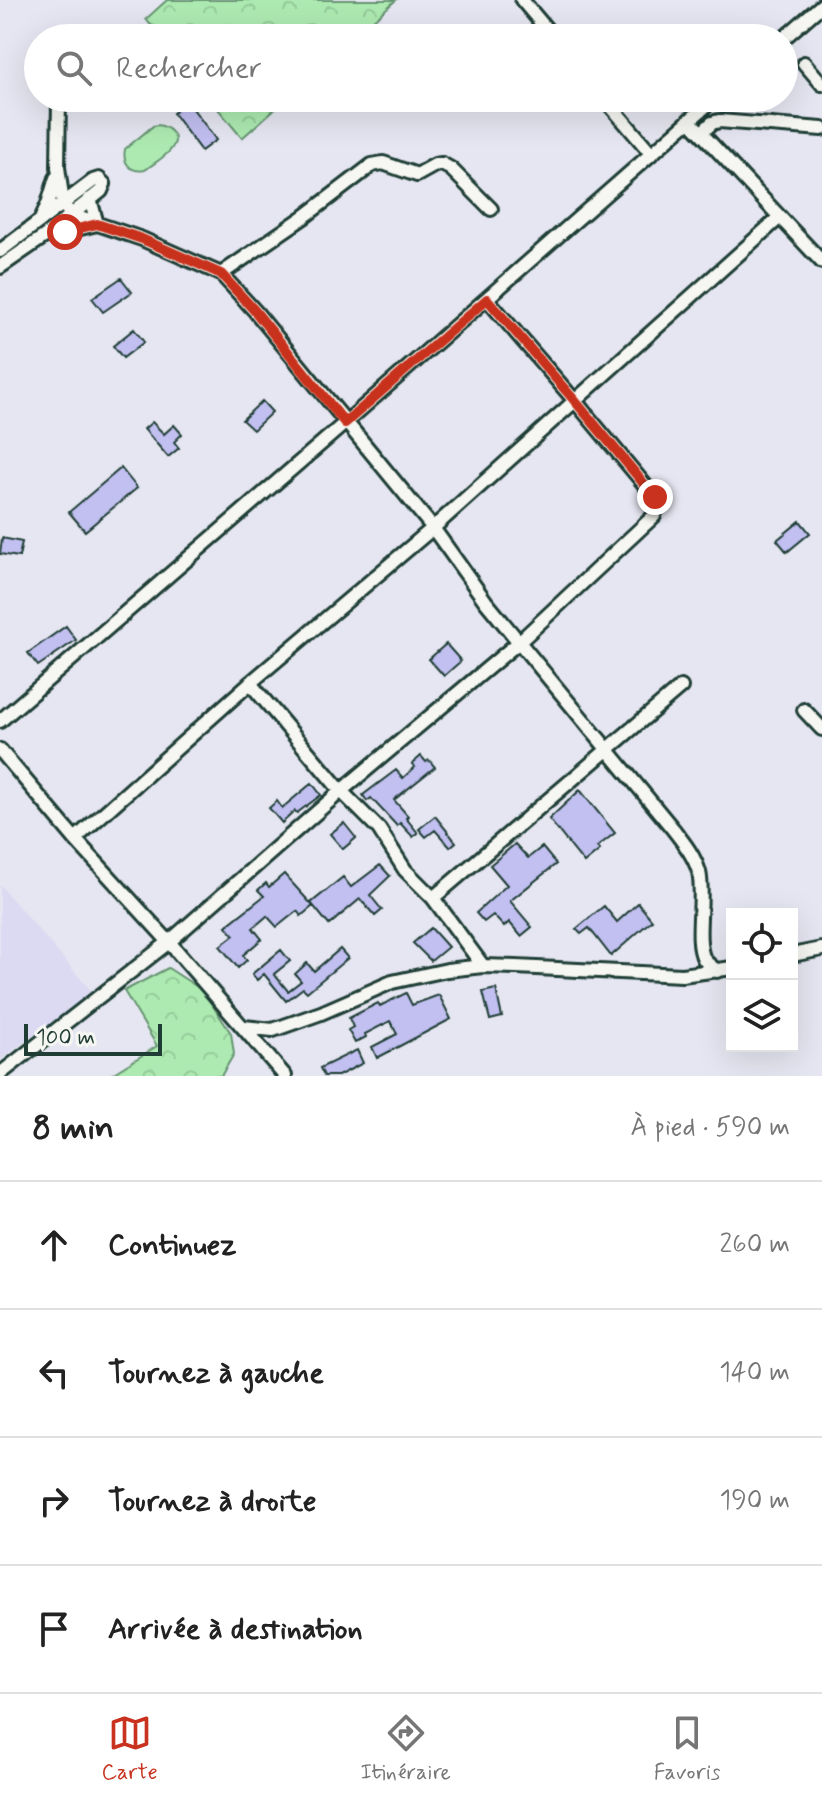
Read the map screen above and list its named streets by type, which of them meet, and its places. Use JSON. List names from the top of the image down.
{
  "scale_bar": "100 m",
  "page": {
    "search": "Rechercher",
    "scale": "100 m",
    "heading": ["8 min", "À pied · 590 m"],
    "list": [
      ["Continuez", "260 m"],
      ["Tournez à gauche", "140 m"],
      ["Tournez à droite", "190 m"],
      "Arrivée à destination"
    ],
    "nav": ["Carte", "Itinéraire", "Favoris"]
  }
}
